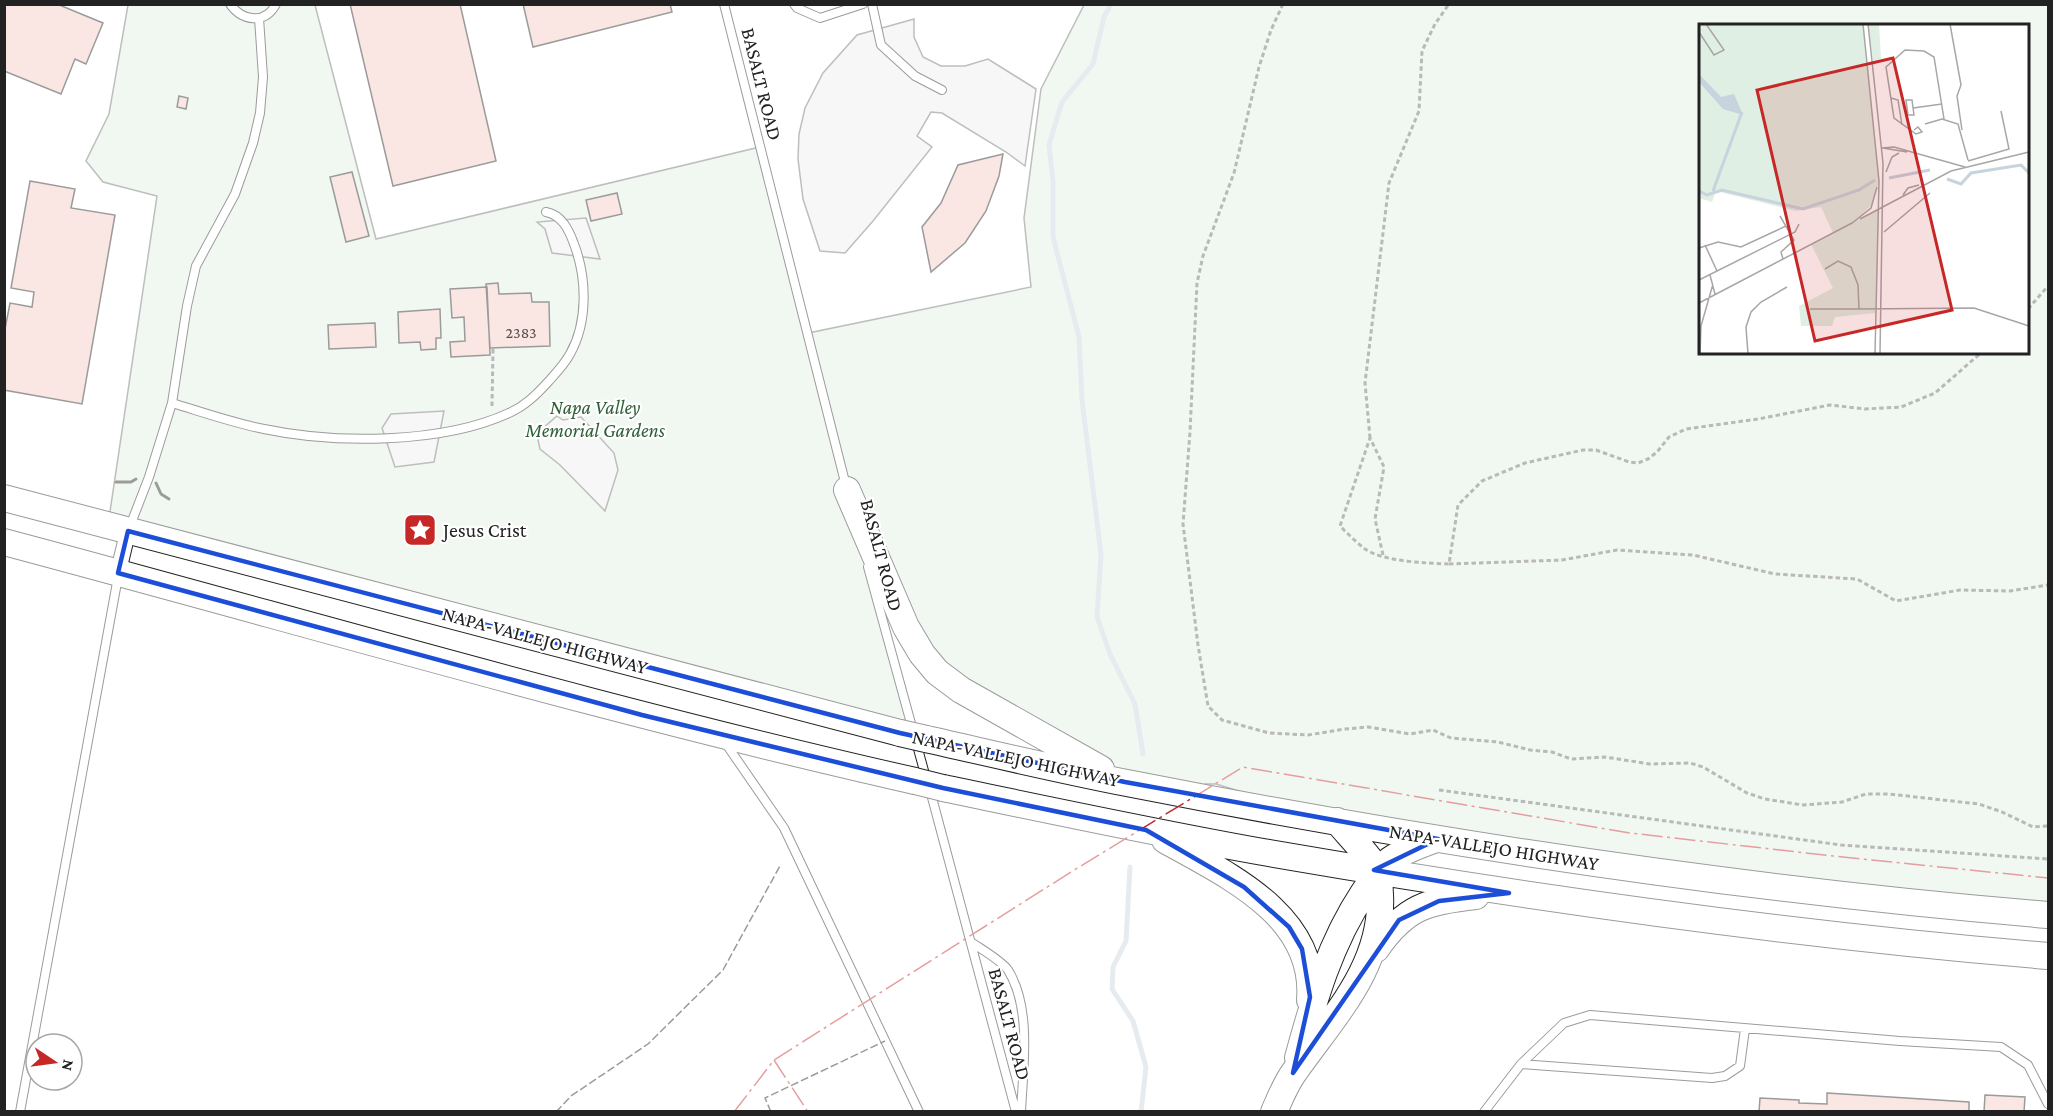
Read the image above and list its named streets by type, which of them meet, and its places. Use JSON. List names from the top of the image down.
{
  "streets": {
    "main road": ["NAPA-VALLEJO HIGHWAY"],
    "lane": ["BASALT ROAD"]
  },
  "parks": ["Napa Valley Memorial Gardens"],
  "places": {
    "place": ["Jesus Crist"]
  },
  "house_numbers": ["2383"],
  "north": "right"
}
